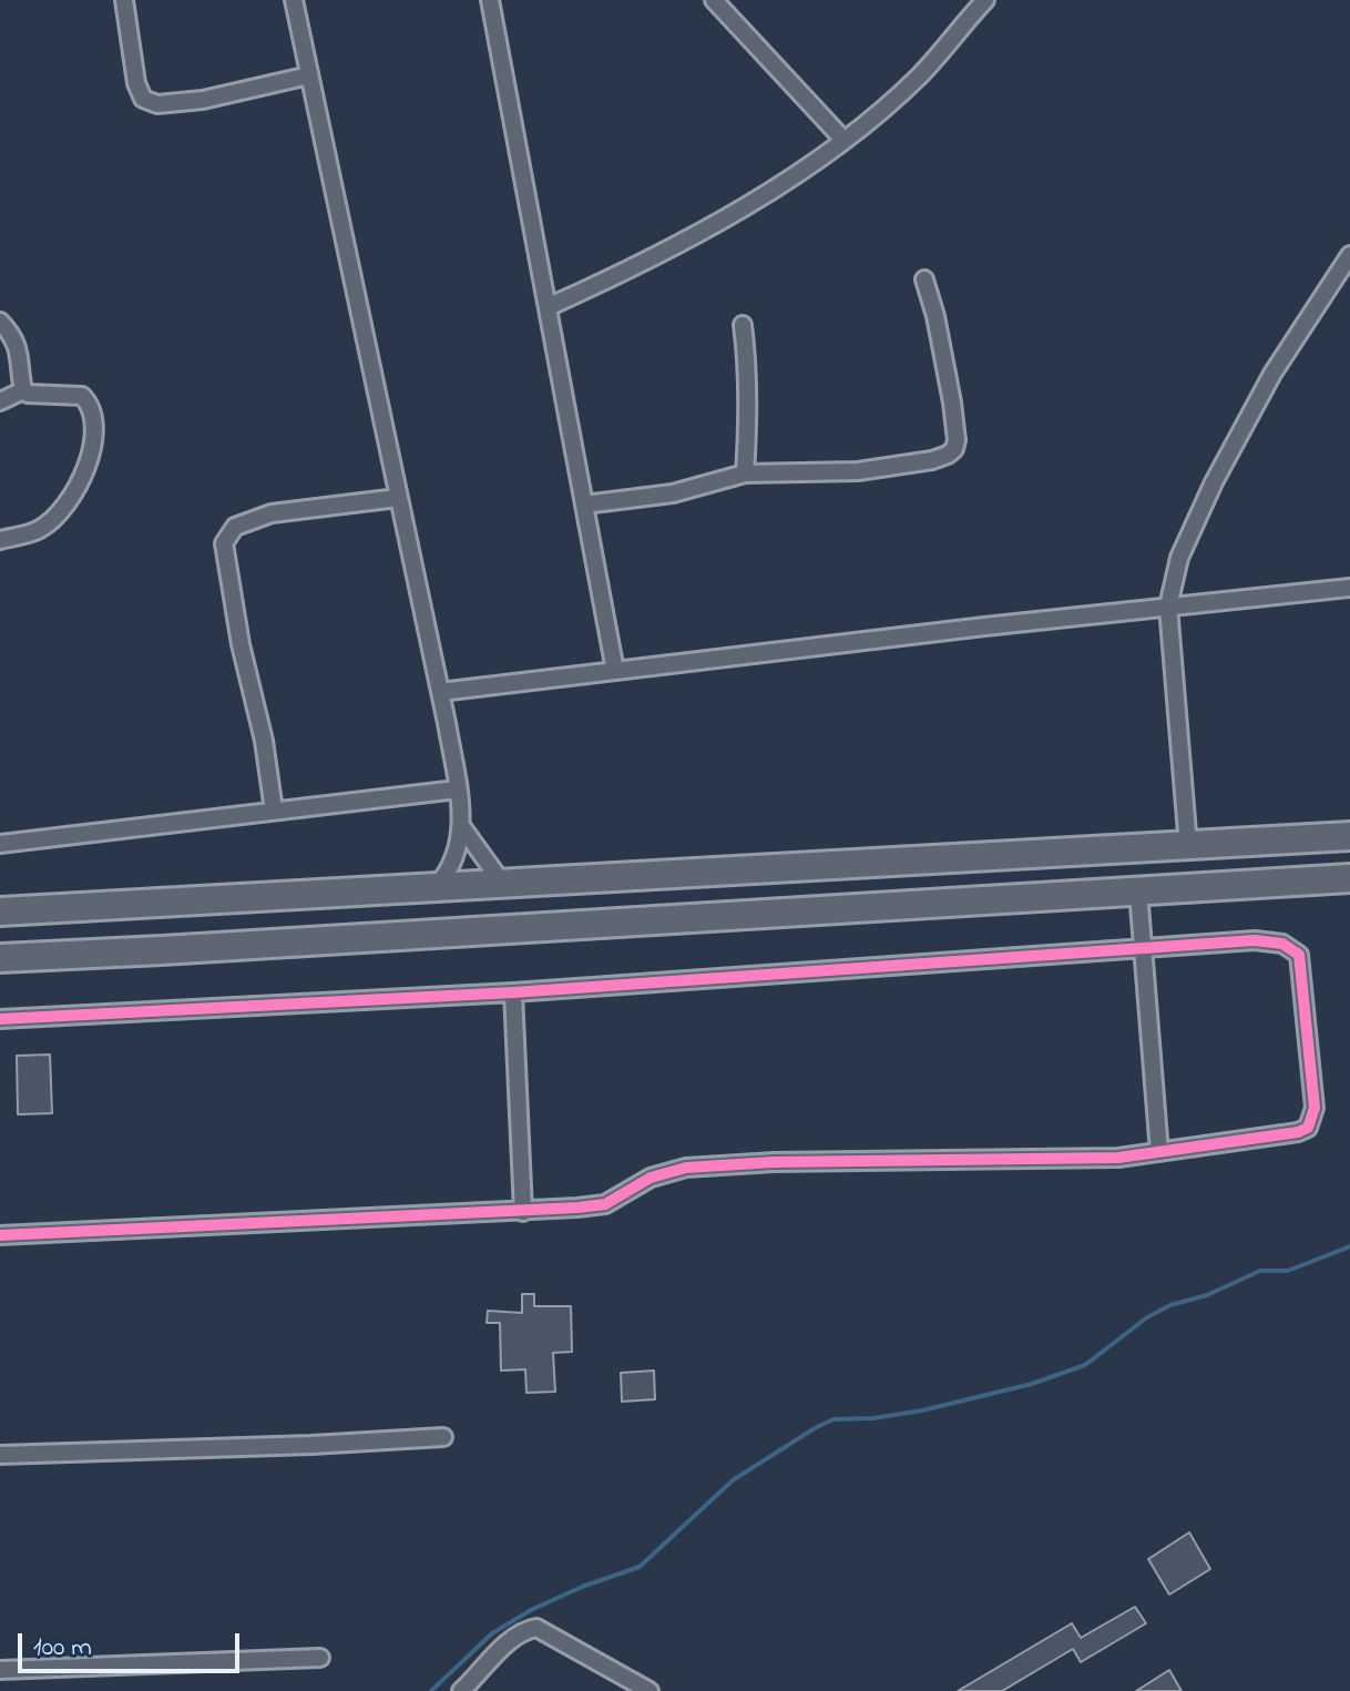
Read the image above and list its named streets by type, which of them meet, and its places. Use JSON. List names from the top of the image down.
{
  "scale_bar": "100 m"
}
